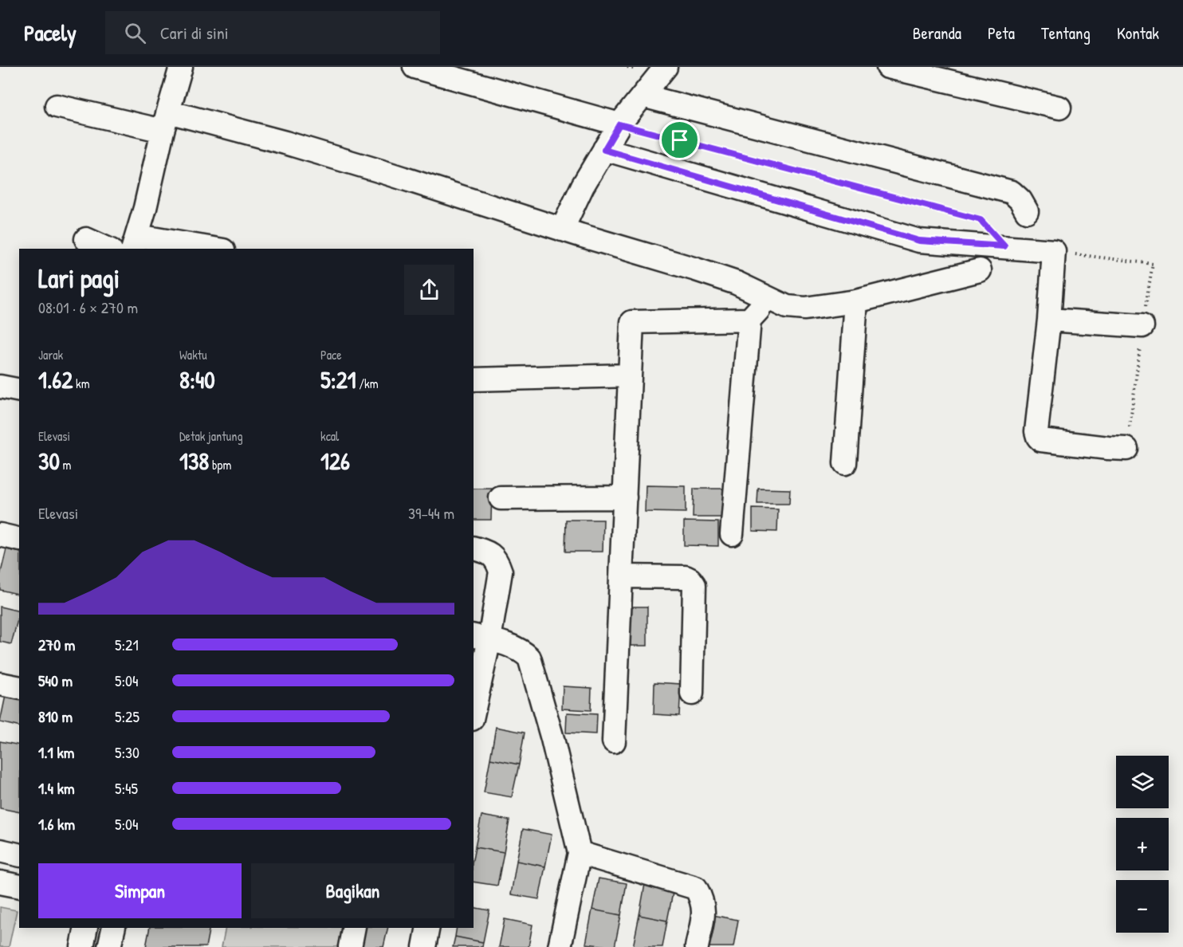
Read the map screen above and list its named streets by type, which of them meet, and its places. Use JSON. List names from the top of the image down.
{
  "page": {
    "header": "Pacely",
    "search": "Cari di sini",
    "nav": [
      "Beranda",
      "Peta",
      "Tentang",
      "Kontak"
    ],
    "heading": ["Lari pagi", "08:01 · 6 × 270 m"],
    "stats": [
      ["Jarak", "1.62 km"],
      ["Waktu", "8:40"],
      ["Pace", "5:21 /km"],
      ["Elevasi", "30 m"],
      ["Detak jantung", "138 bpm"],
      ["kcal", "126"]
    ],
    "chart": ["Elevasi", "39–44 m"],
    "list": [
      {
        "name": "270 m",
        "note": "5:21"
      },
      {
        "name": "540 m",
        "note": "5:04"
      },
      {
        "name": "810 m",
        "note": "5:25"
      },
      {
        "name": "1.1 km",
        "note": "5:30"
      },
      {
        "name": "1.4 km",
        "note": "5:45"
      },
      {
        "name": "1.6 km",
        "note": "5:04"
      }
    ],
    "map_buttons": ["+", "−"],
    "buttons": ["Simpan", "Bagikan"]
  }
}
